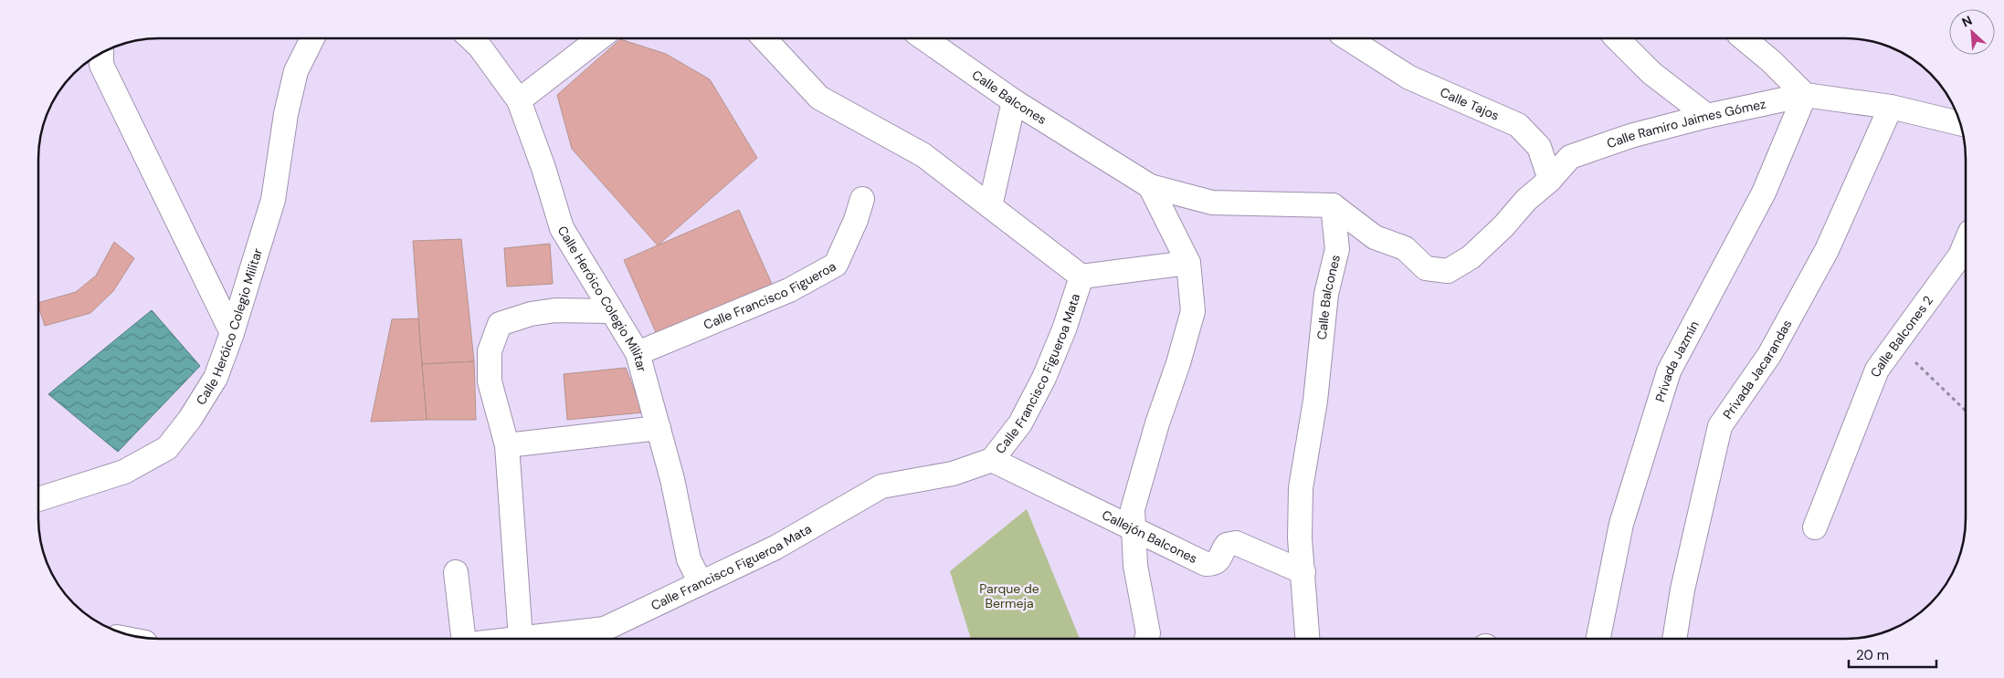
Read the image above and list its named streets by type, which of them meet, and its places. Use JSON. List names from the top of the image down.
{
  "streets": {
    "street": [
      "Calle Balcones",
      "Calle Tajos",
      "Calle Ramiro Jaimes Gómez",
      "Calle Francisco Figueroa",
      "Calle Heróico Colegio Militar",
      "Calle Balcones 2",
      "Privada Jazmín",
      "Privada Jacarandas",
      "Calle Francisco Figueroa Mata",
      "Callejón Balcones"
    ]
  },
  "crossings": [
    ["Calle Balcones", "Callejón Balcones"],
    ["Calle Tajos", "Calle Ramiro Jaimes Gómez"],
    ["Calle Ramiro Jaimes Gómez", "Privada Jazmín"],
    ["Calle Francisco Figueroa", "Calle Heróico Colegio Militar"],
    ["Calle Heróico Colegio Militar", "Calle Francisco Figueroa Mata"],
    ["Calle Francisco Figueroa Mata", "Callejón Balcones"]
  ],
  "parks": ["Parque de Bermeja"],
  "scale_bar": "20 m",
  "north": "top left"
}
